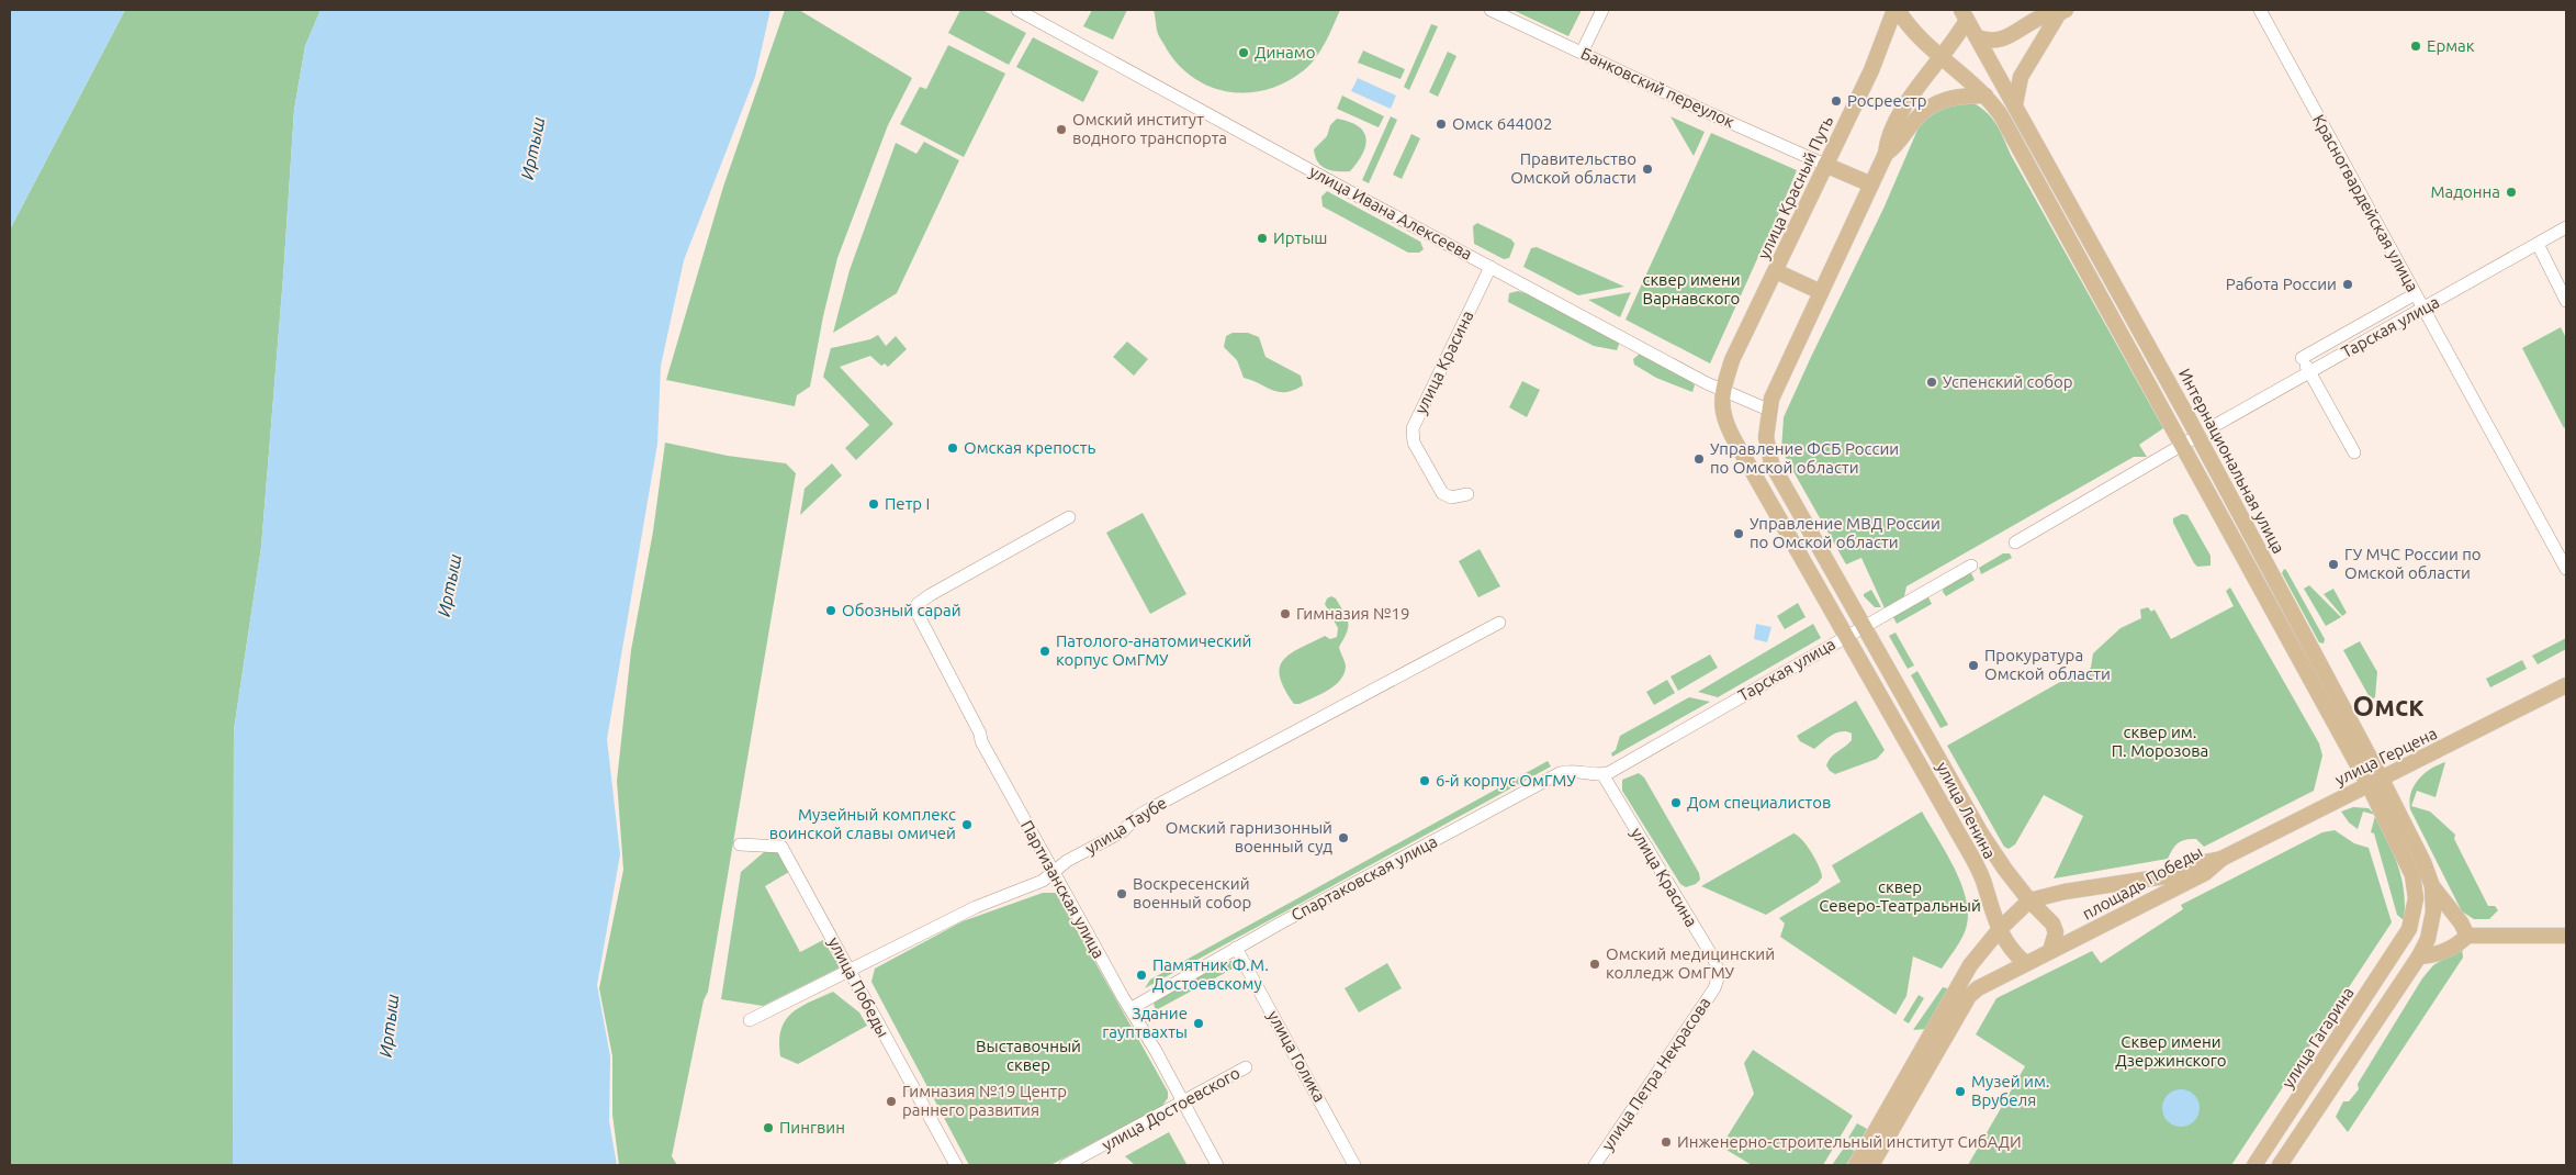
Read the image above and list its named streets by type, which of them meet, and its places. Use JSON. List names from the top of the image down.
{
  "streets": {
    "main road": [
      "улица Красный Путь",
      "Интернациональная улица",
      "улица Герцена",
      "улица Ленина",
      "площадь Победы",
      "улица Гагарина"
    ],
    "street": [
      "Банковский переулок",
      "Красногвардейская улица",
      "улица Ивана Алексеева",
      "Тарская улица",
      "улица Красина",
      "улица Таубе",
      "Спартаковская улица",
      "Партизанская улица",
      "улица Победы",
      "улица Голика",
      "улица Петра Некрасова",
      "улица Достоевского"
    ]
  },
  "crossings": [
    ["Банковский переулок", "улица Красный Путь"],
    ["улица Красный Путь", "улица Ивана Алексеева"],
    ["улица Красный Путь", "Интернациональная улица"],
    ["улица Красный Путь", "улица Ленина"],
    ["Красногвардейская улица", "Тарская улица"],
    ["улица Ивана Алексеева", "улица Красина"],
    ["улица Ивана Алексеева", "улица Ленина"],
    ["Тарская улица", "улица Красина"],
    ["Тарская улица", "улица Ленина"],
    ["Тарская улица", "Спартаковская улица"],
    ["улица Красина", "Спартаковская улица"],
    ["улица Красина", "улица Петра Некрасова"],
    ["Интернациональная улица", "улица Герцена"],
    ["Интернациональная улица", "улица Гагарина"],
    ["улица Герцена", "площадь Победы"],
    ["улица Ленина", "площадь Победы"],
    ["улица Таубе", "Партизанская улица"],
    ["улица Таубе", "улица Победы"],
    ["Спартаковская улица", "Партизанская улица"],
    ["Спартаковская улица", "улица Голика"],
    ["Партизанская улица", "улица Достоевского"]
  ],
  "districts": ["Омск"],
  "water": ["Иртыш"],
  "parks": [
    "сквер имени Варнавского",
    "сквер им. П. Морозова",
    "сквер Северо-Театральный",
    "Сквер имени Дзержинского",
    "Выставочный сквер"
  ],
  "places": [
    "Ермак",
    "Динамо",
    "Росреестр",
    "Омск 644002",
    "Омский институт водного транспорта",
    "Правительство Омской области",
    "Мадонна",
    "Иртыш",
    "Работа России",
    "Успенский собор",
    "Омская крепость",
    "Управление ФСБ России по Омской области",
    "Петр I",
    "Управление МВД России по Омской области",
    "ГУ МЧС России по Омской области",
    "Обозный сарай",
    "Гимназия №19",
    "Патолого-анатомический корпус ОмГМУ",
    "Прокуратура Омской области",
    "6-й корпус ОмГМУ",
    "Дом специалистов",
    "Музейный комплекс воинской славы омичей",
    "Омский гарнизонный военный суд",
    "Воскресенский военный собор",
    "Омский медицинский колледж ОмГМУ",
    "Памятник Ф.М. Достоевскому",
    "Здание гауптвахты",
    "Музей им. Врубеля",
    "Гимназия №19 Центр раннего развития",
    "Пингвин",
    "Инженерно-строительный институт СибАДИ"
  ]
}
